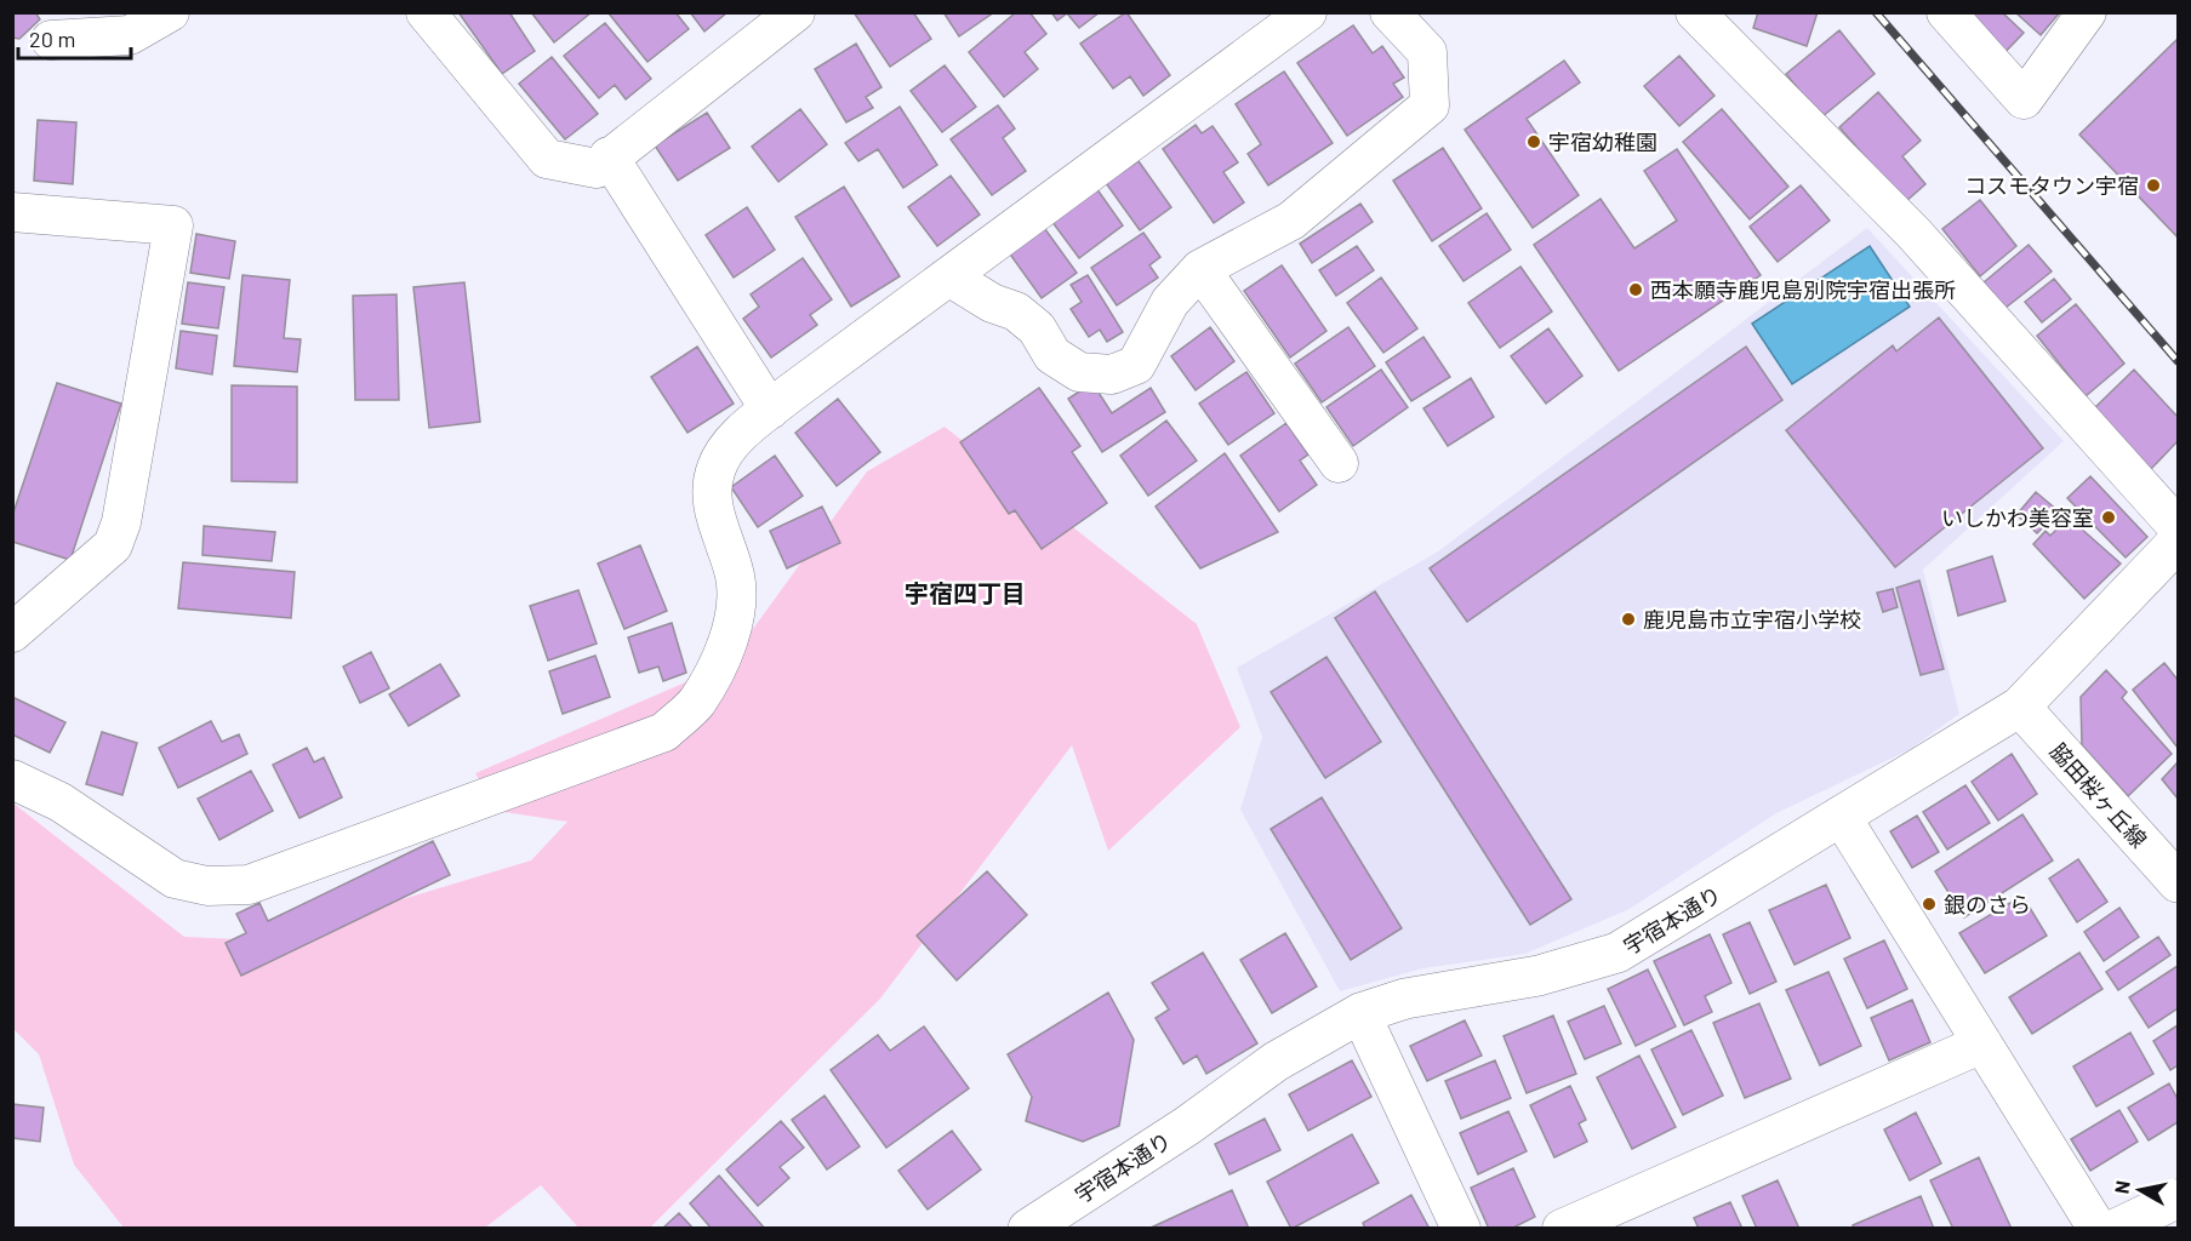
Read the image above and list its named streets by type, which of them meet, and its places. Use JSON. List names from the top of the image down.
{
  "streets": {
    "street": ["脇田桜ヶ丘線", "宇宿本通り"]
  },
  "crossings": [
    ["脇田桜ヶ丘線", "宇宿本通り"]
  ],
  "districts": ["宇宿四丁目"],
  "places": [
    "宇宿幼稚園",
    "コスモタウン宇宿",
    "西本願寺鹿児島別院宇宿出張所",
    "いしかわ美容室",
    "鹿児島市立宇宿小学校",
    "銀のさら"
  ],
  "scale_bar": "20 m",
  "north": "left"
}
